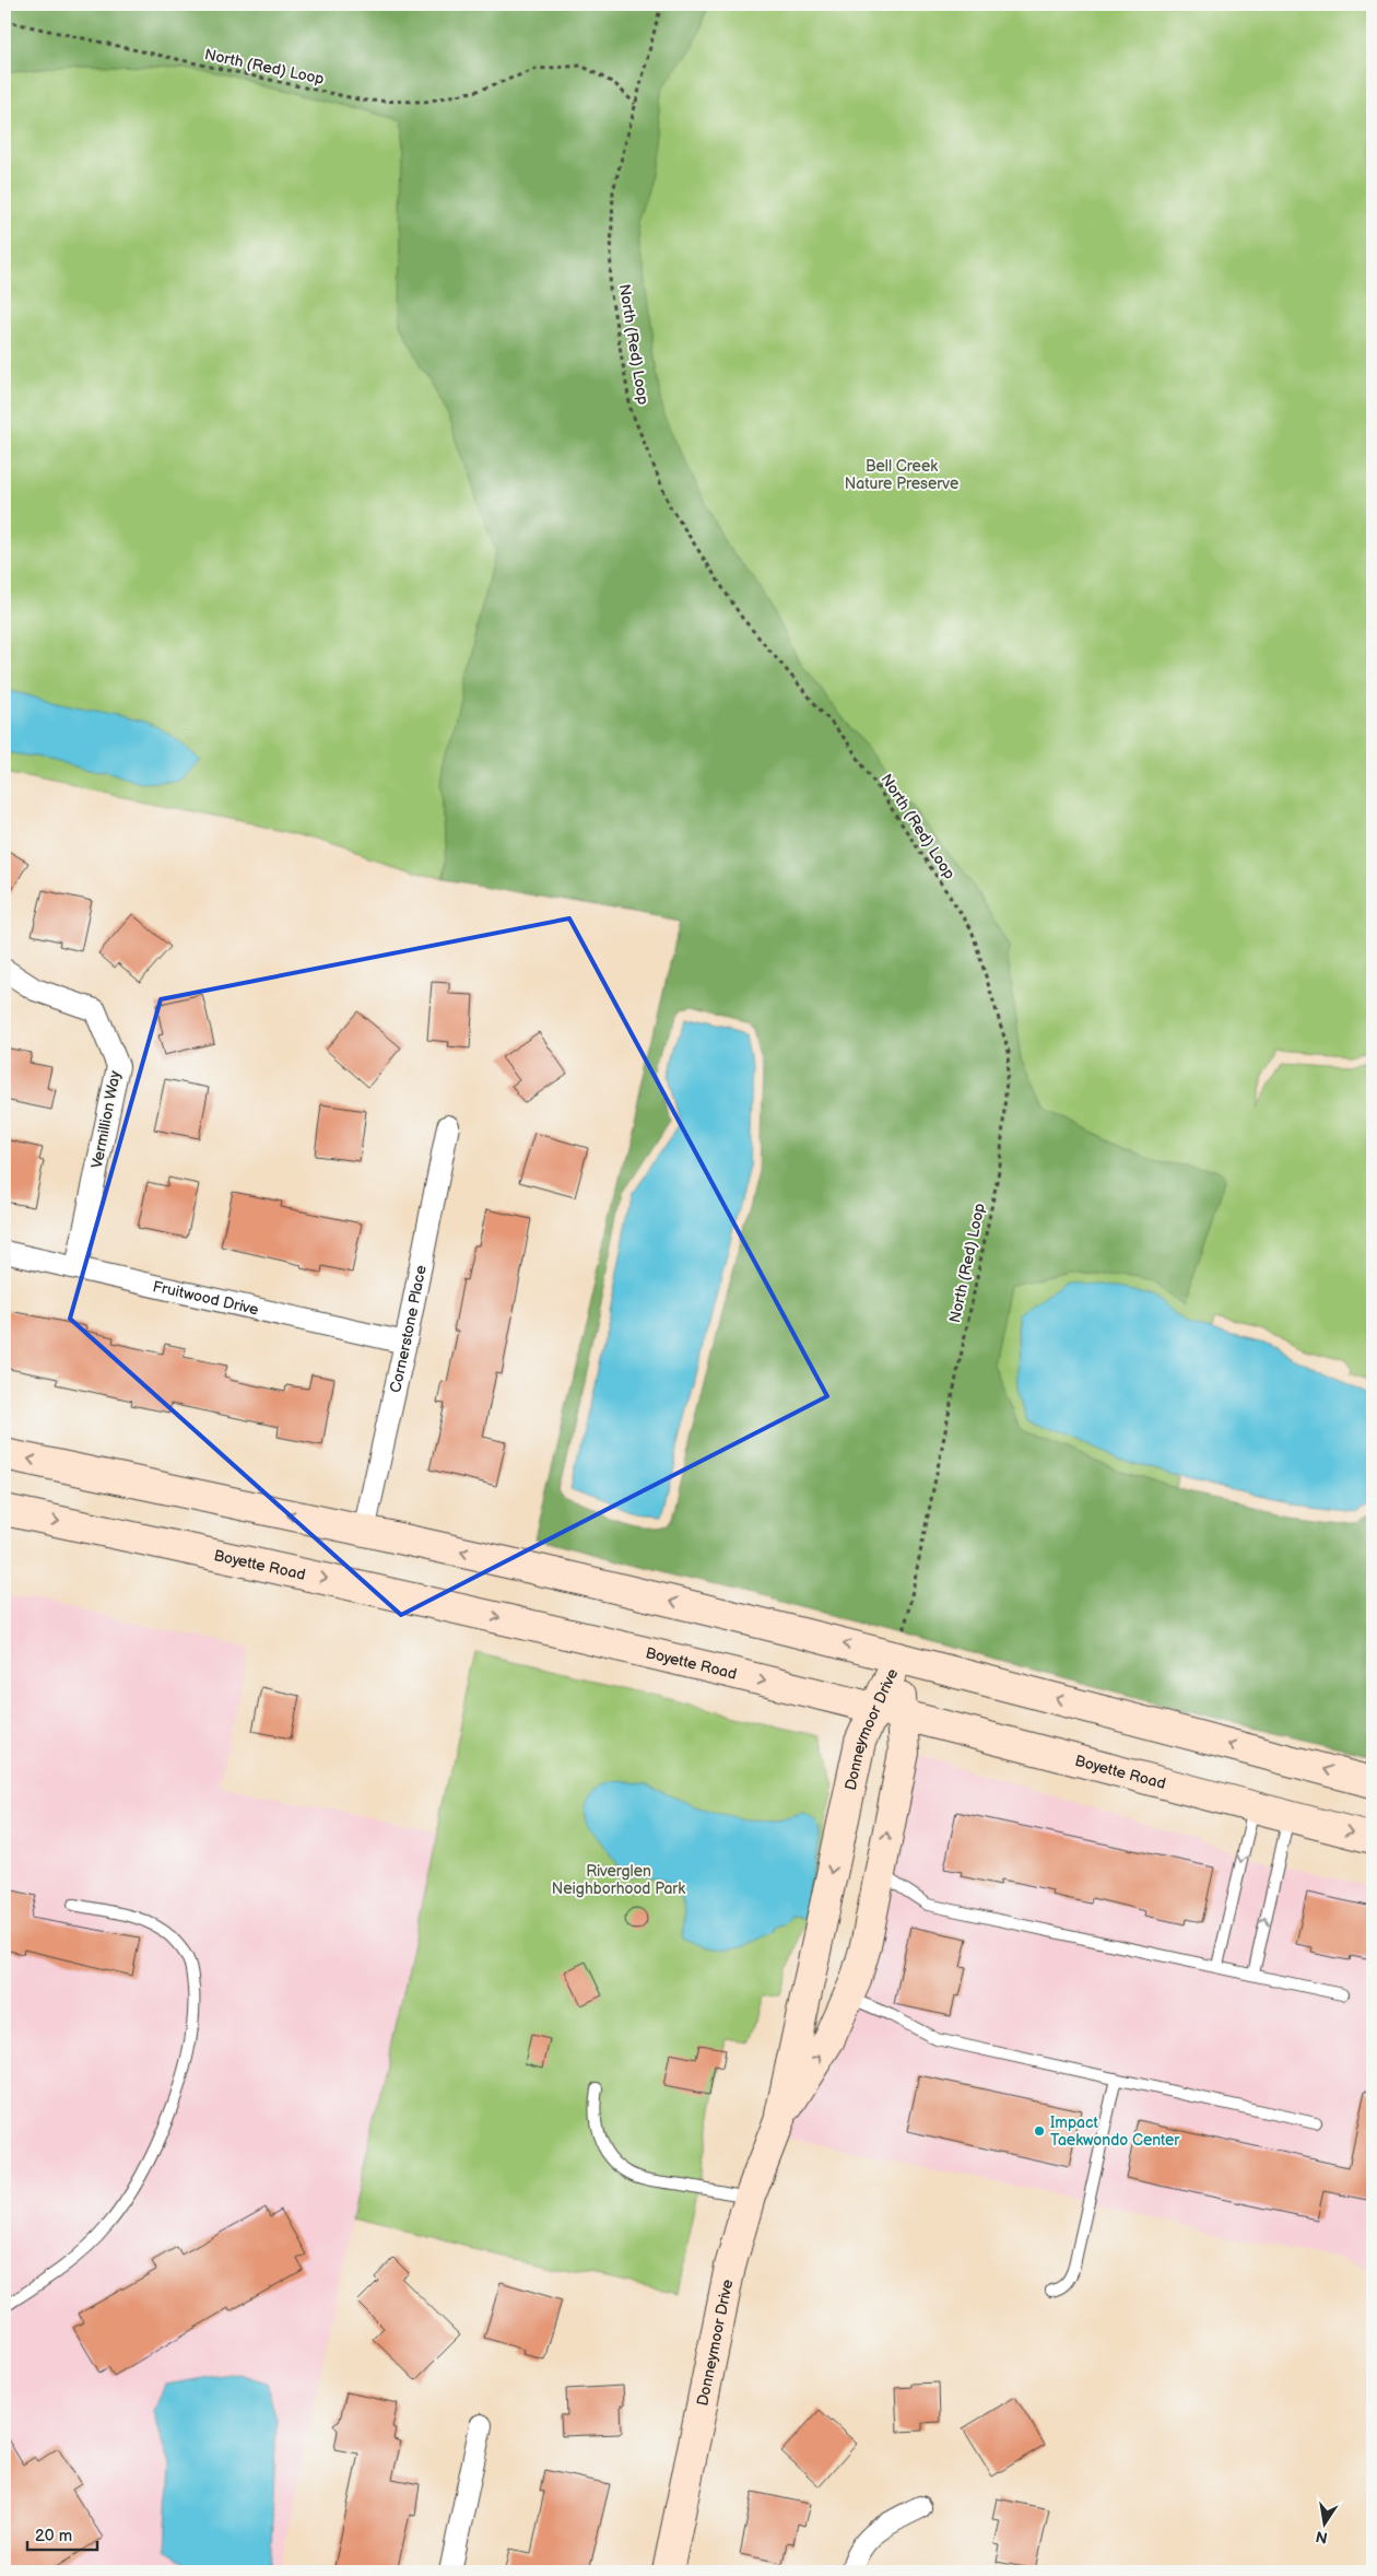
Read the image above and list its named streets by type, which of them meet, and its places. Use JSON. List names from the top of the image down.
{
  "streets": {
    "main road": ["Boyette Road", "Donneymoor Drive"],
    "street": ["Vermillion Way", "Fruitwood Drive", "Cornerstone Place"],
    "path": ["North (Red) Loop"]
  },
  "crossings": [
    ["Vermillion Way", "Fruitwood Drive"],
    ["Fruitwood Drive", "Cornerstone Place"],
    ["Boyette Road", "Donneymoor Drive"]
  ],
  "parks": ["Bell Creek Nature Preserve", "Riverglen Neighborhood Park"],
  "places": ["Impact Taekwondo Center"],
  "scale_bar": "20 m",
  "north": "bottom"
}
